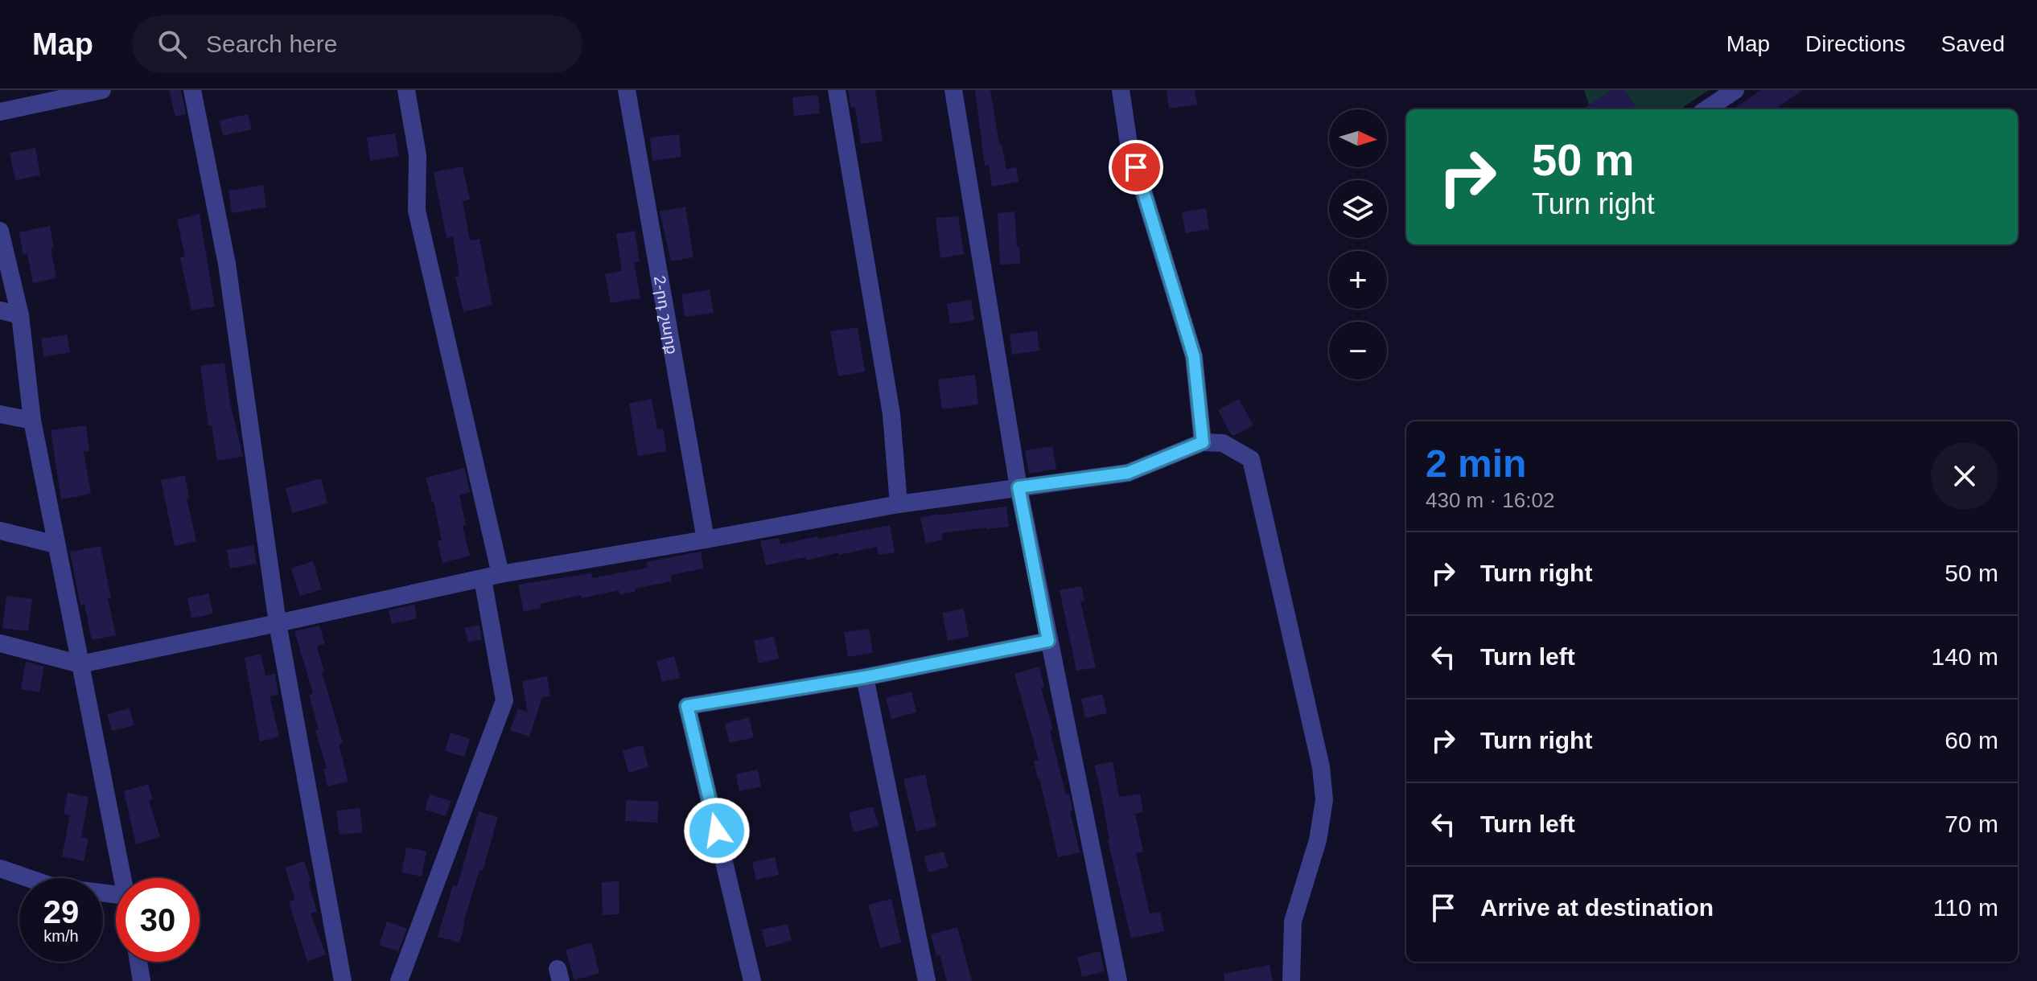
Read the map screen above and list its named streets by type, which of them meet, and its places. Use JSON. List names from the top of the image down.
{
  "streets": {
    "street": ["2-րդ շարք"]
  },
  "north": "right",
  "page": {
    "header": "Map",
    "search": "Search here",
    "nav": ["Map", "Directions", "Saved"],
    "map_buttons": ["+", "−"],
    "turn": ["50 m", "Turn right"],
    "heading": ["2 min", "430 m · 16:02"],
    "list": [
      {
        "name": "Turn right",
        "value": "50 m"
      },
      {
        "name": "Turn left",
        "value": "140 m"
      },
      {
        "name": "Turn right",
        "value": "60 m"
      },
      {
        "name": "Turn left",
        "value": "70 m"
      },
      {
        "name": "Arrive at destination",
        "value": "110 m"
      }
    ],
    "speed": "29 km/h",
    "limit": "30"
  }
}
